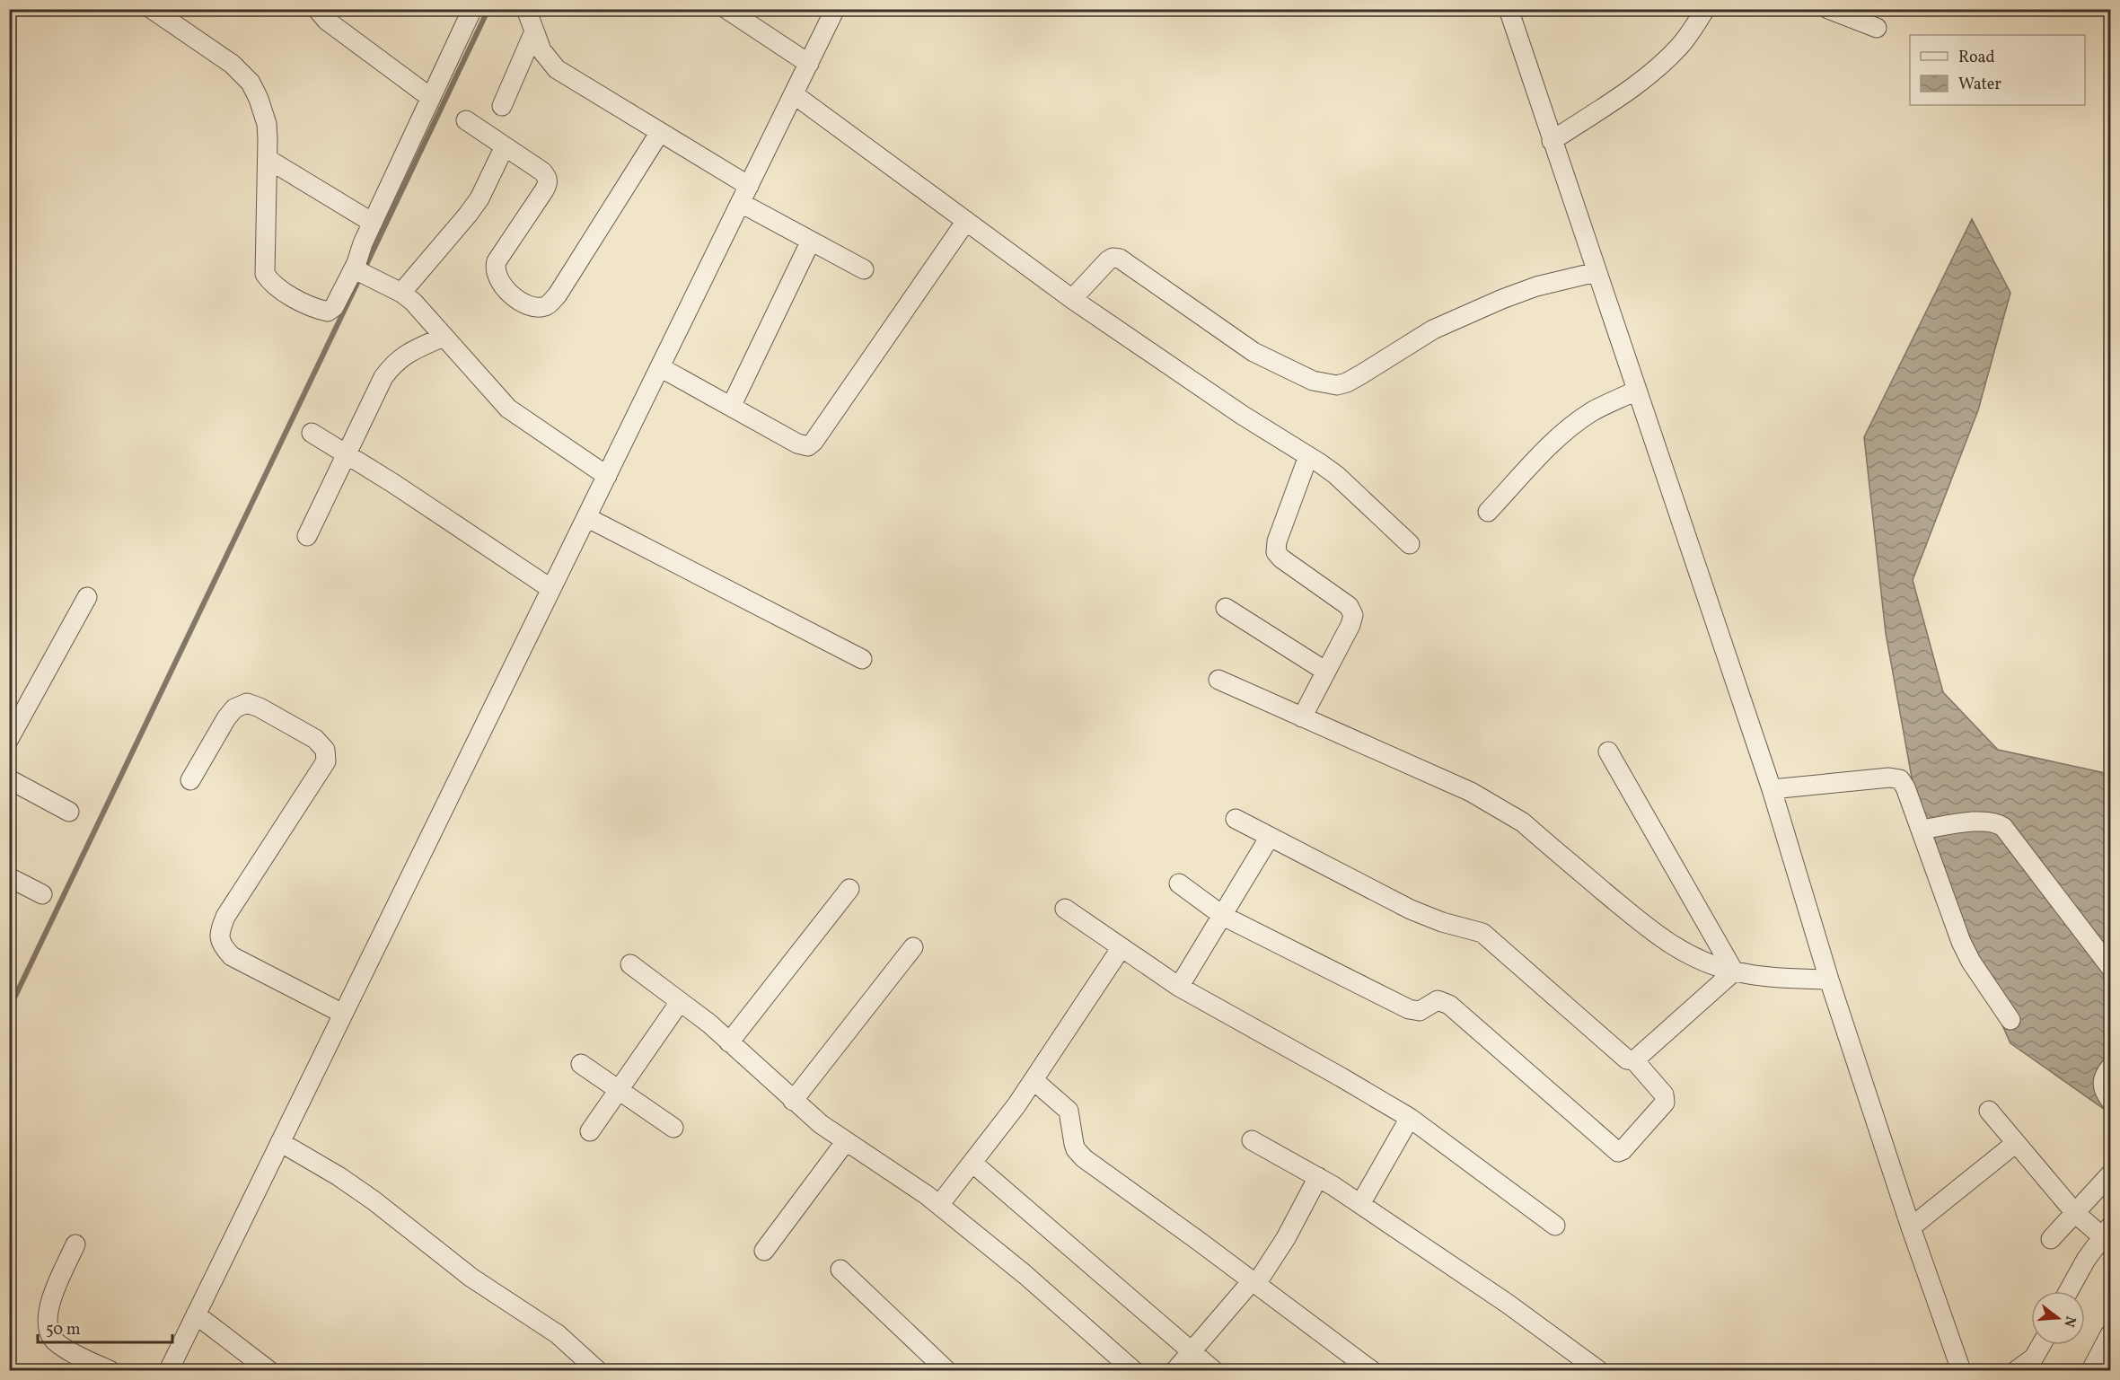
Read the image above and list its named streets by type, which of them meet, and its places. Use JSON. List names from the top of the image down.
{
  "legend": ["Road", "Water"],
  "scale_bar": "50 m",
  "north": "right"
}
